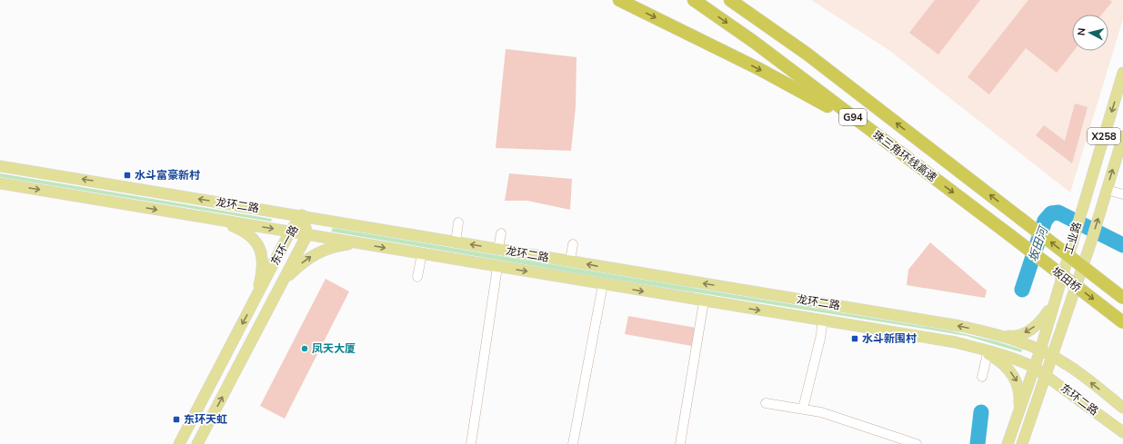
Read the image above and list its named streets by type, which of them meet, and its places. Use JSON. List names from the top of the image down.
{
  "streets": {
    "highway": ["G94", "珠三角环线高速", "坂田桥"],
    "main road": [
      "X258",
      "龙环二路",
      "工业路",
      "东环一路",
      "东环二路"
    ]
  },
  "crossings": [
    ["珠三角环线高速", "坂田桥"],
    ["龙环二路", "工业路"],
    ["龙环二路", "东环一路"],
    ["龙环二路", "东环二路"],
    ["工业路", "东环二路"]
  ],
  "water": ["坂田河"],
  "places": {
    "transit": ["水斗富豪新村", "水斗新围村", "东环天虹"],
    "other": ["凤天大厦"]
  },
  "north": "left"
}
